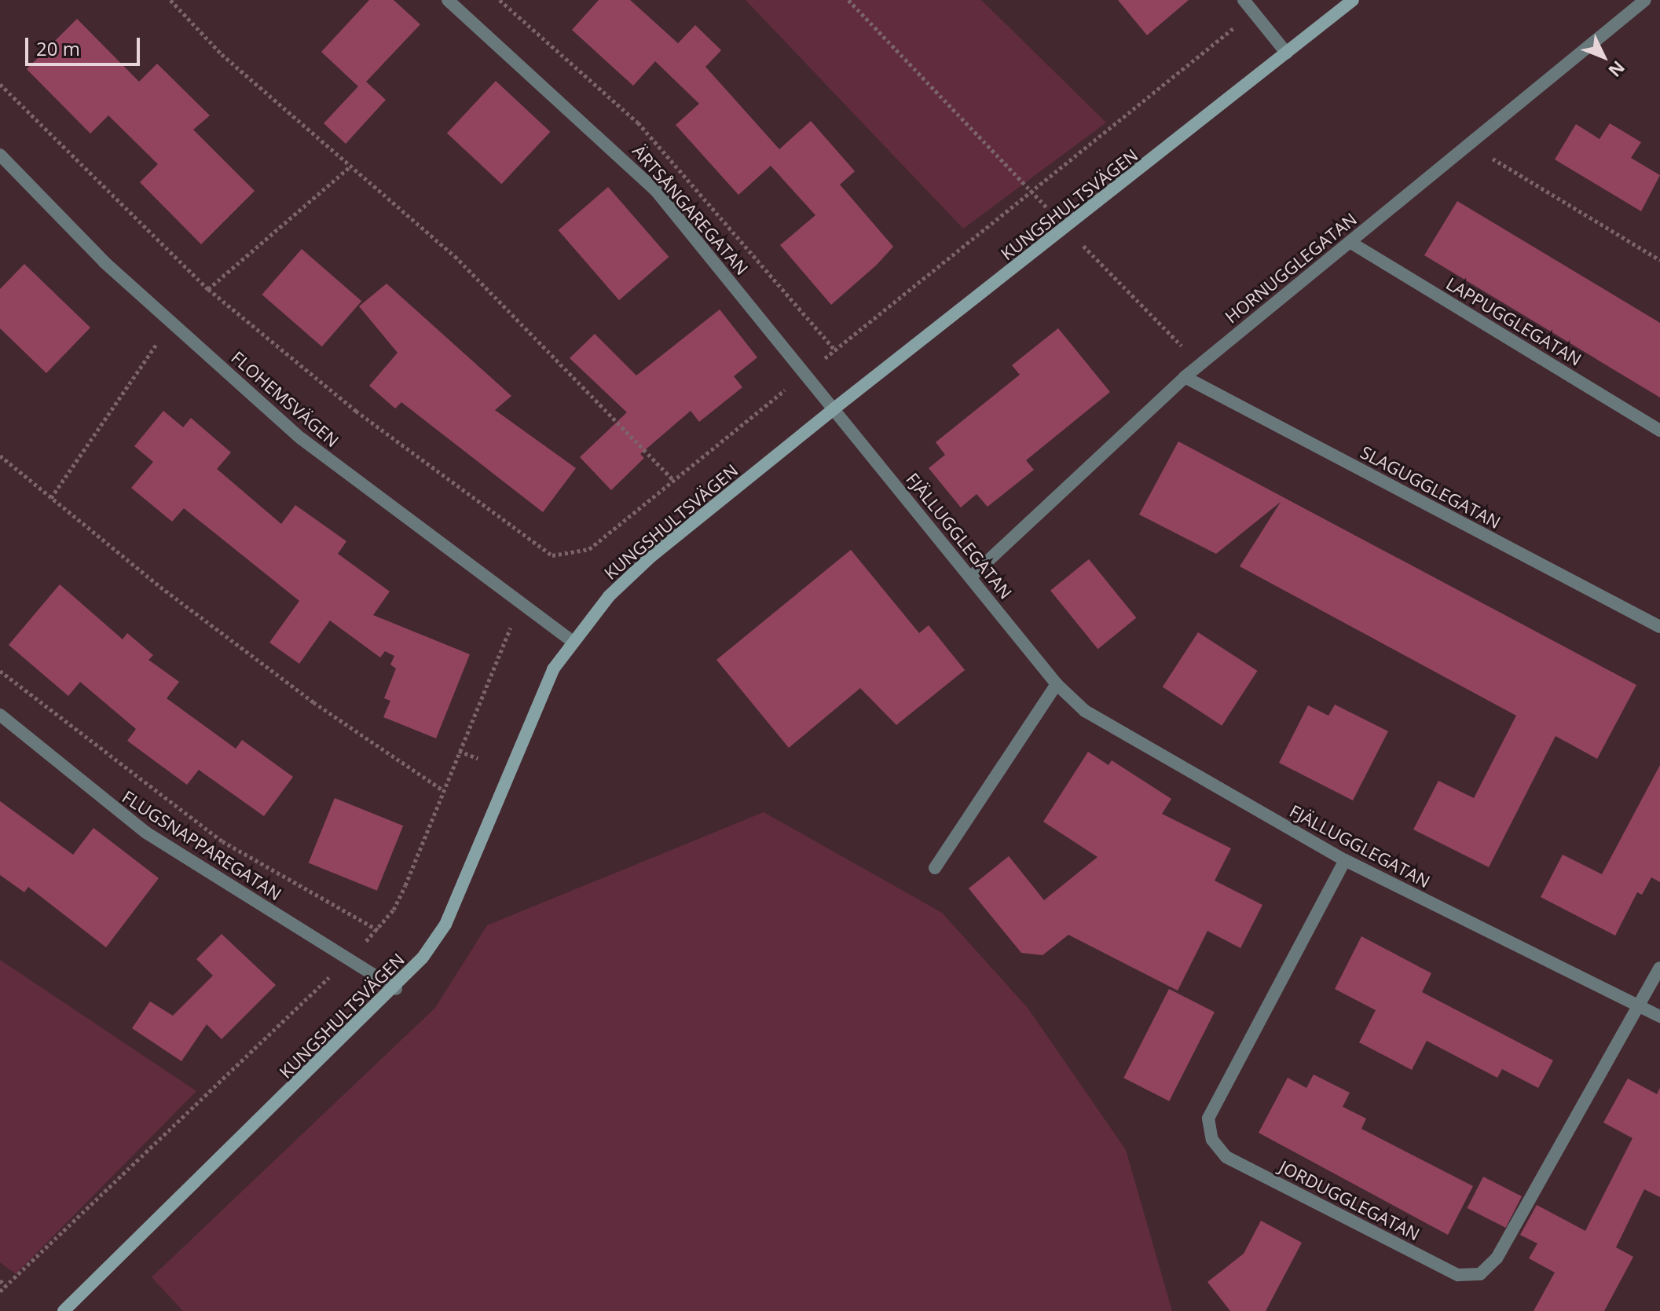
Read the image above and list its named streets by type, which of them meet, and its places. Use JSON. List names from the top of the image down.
{
  "streets": {
    "street": [
      "KUNGSHULTSVÄGEN",
      "ÄRTSÅNGAREGATAN",
      "HORNUGGLEGATAN",
      "LAPPUGGLEGATAN",
      "FLOHEMSVÄGEN",
      "SLAGUGGLEGATAN",
      "FJÄLLUGGLEGATAN",
      "FLUGSNAPPAREGATAN",
      "JORDUGGLEGATAN"
    ]
  },
  "crossings": [
    ["KUNGSHULTSVÄGEN", "ÄRTSÅNGAREGATAN"],
    ["KUNGSHULTSVÄGEN", "FLOHEMSVÄGEN"],
    ["KUNGSHULTSVÄGEN", "FJÄLLUGGLEGATAN"],
    ["KUNGSHULTSVÄGEN", "FLUGSNAPPAREGATAN"],
    ["ÄRTSÅNGAREGATAN", "FJÄLLUGGLEGATAN"],
    ["HORNUGGLEGATAN", "LAPPUGGLEGATAN"],
    ["HORNUGGLEGATAN", "SLAGUGGLEGATAN"],
    ["HORNUGGLEGATAN", "FJÄLLUGGLEGATAN"],
    ["FJÄLLUGGLEGATAN", "JORDUGGLEGATAN"]
  ],
  "scale_bar": "20 m",
  "north": "bottom right"
}
